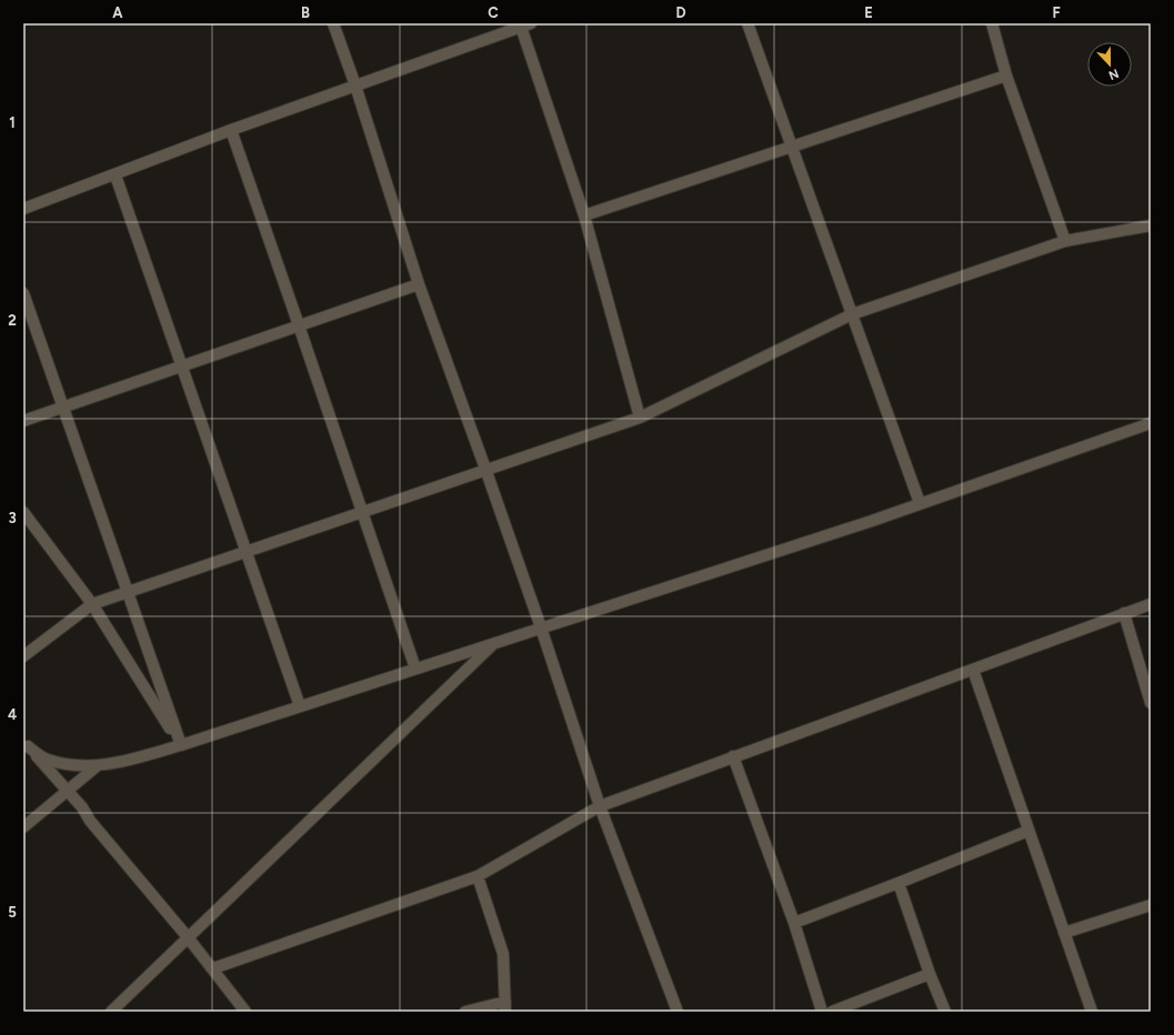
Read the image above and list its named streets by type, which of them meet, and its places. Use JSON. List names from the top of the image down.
{
  "north": "bottom",
  "grid": {
    "columns": [
      "A",
      "B",
      "C",
      "D",
      "E",
      "F"
    ],
    "rows": [
      "1",
      "2",
      "3",
      "4",
      "5"
    ]
  }
}
